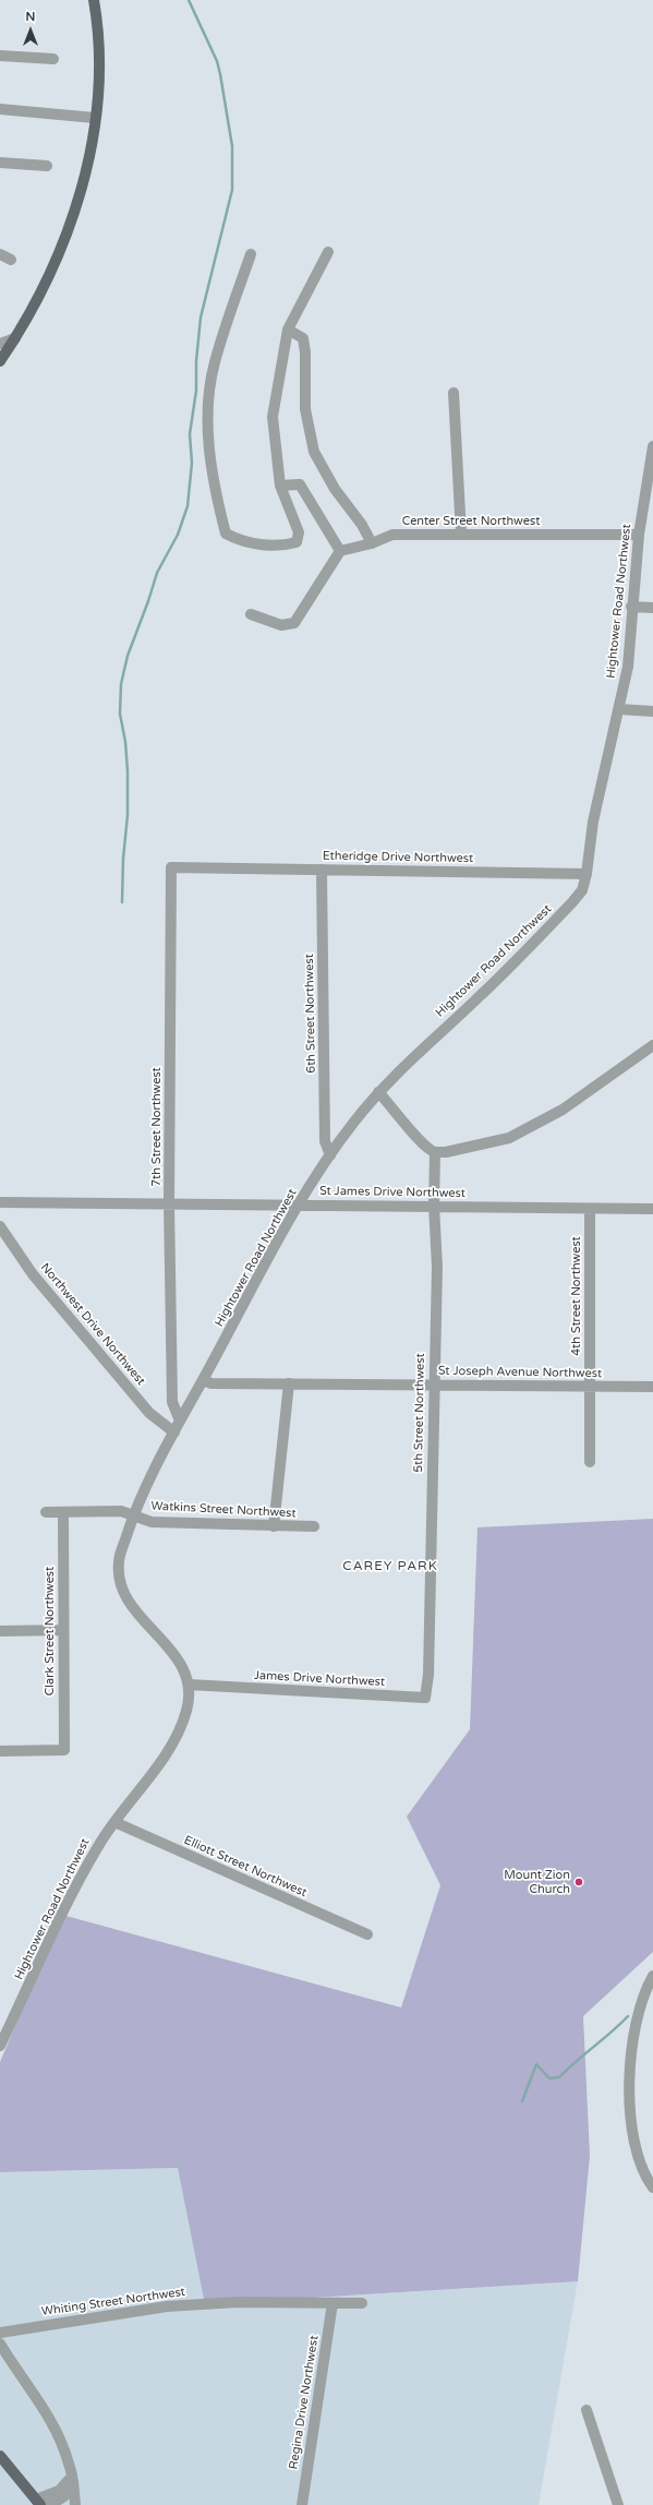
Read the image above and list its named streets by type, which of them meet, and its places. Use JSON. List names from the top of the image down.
{
  "streets": {
    "street": [
      "Center Street Northwest",
      "Hightower Road Northwest",
      "Etheridge Drive Northwest",
      "6th Street Northwest",
      "7th Street Northwest",
      "St James Drive Northwest",
      "4th Street Northwest",
      "Northwest Drive Northwest",
      "St Joseph Avenue Northwest",
      "5th Street Northwest",
      "Watkins Street Northwest",
      "Clark Street Northwest",
      "James Drive Northwest",
      "Elliott Street Northwest",
      "Whiting Street Northwest",
      "Regina Drive Northwest"
    ]
  },
  "crossings": [
    ["Center Street Northwest", "Hightower Road Northwest"],
    ["Hightower Road Northwest", "Etheridge Drive Northwest"],
    ["Hightower Road Northwest", "6th Street Northwest"],
    ["Hightower Road Northwest", "7th Street Northwest"],
    ["Hightower Road Northwest", "St James Drive Northwest"],
    ["Hightower Road Northwest", "Northwest Drive Northwest"],
    ["Hightower Road Northwest", "St Joseph Avenue Northwest"],
    ["Hightower Road Northwest", "Watkins Street Northwest"],
    ["Hightower Road Northwest", "James Drive Northwest"],
    ["Hightower Road Northwest", "Elliott Street Northwest"],
    ["Etheridge Drive Northwest", "6th Street Northwest"],
    ["Etheridge Drive Northwest", "7th Street Northwest"],
    ["7th Street Northwest", "St James Drive Northwest"],
    ["St James Drive Northwest", "4th Street Northwest"],
    ["St James Drive Northwest", "5th Street Northwest"],
    ["4th Street Northwest", "St Joseph Avenue Northwest"],
    ["St Joseph Avenue Northwest", "5th Street Northwest"],
    ["5th Street Northwest", "James Drive Northwest"],
    ["Watkins Street Northwest", "Clark Street Northwest"],
    ["Whiting Street Northwest", "Regina Drive Northwest"]
  ],
  "districts": ["CAREY PARK"],
  "places": ["Mount Zion Church"],
  "north": "top"
}
